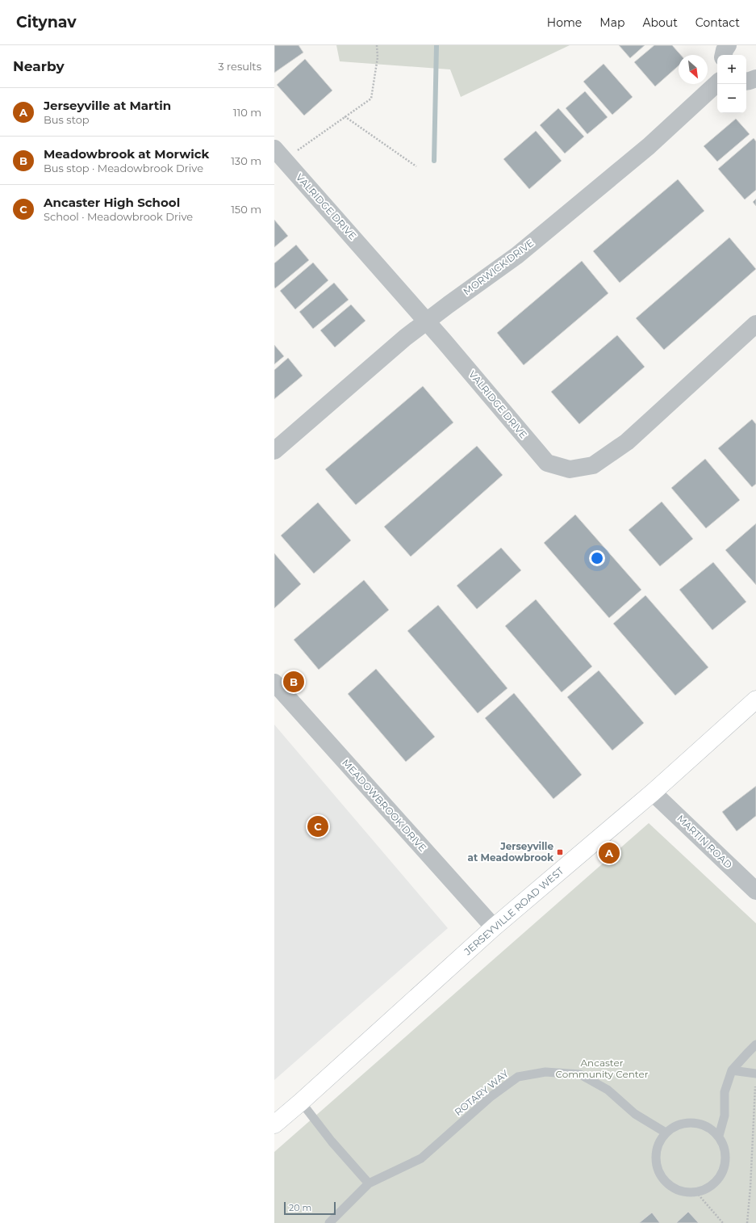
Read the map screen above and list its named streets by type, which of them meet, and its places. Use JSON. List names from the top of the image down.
{
  "streets": {
    "main road": ["JERSEYVILLE ROAD WEST"],
    "street": [
      "VALRIDGE DRIVE",
      "MORWICK DRIVE",
      "MEADOWBROOK DRIVE",
      "MARTIN ROAD"
    ],
    "lane": ["ROTARY WAY"]
  },
  "crossings": [
    ["VALRIDGE DRIVE", "MORWICK DRIVE"],
    ["MEADOWBROOK DRIVE", "JERSEYVILLE ROAD WEST"],
    ["MARTIN ROAD", "JERSEYVILLE ROAD WEST"]
  ],
  "parks": ["Ancaster Community Center"],
  "places": {
    "transit": ["Jerseyville at Meadowbrook"]
  },
  "scale_bar": "20 m",
  "north": "bottom right",
  "page": {
    "header": "Citynav",
    "nav": [
      "Home",
      "Map",
      "About",
      "Contact"
    ],
    "heading": ["Nearby", "3 results"],
    "map_buttons": ["+", "−"],
    "list": [
      {
        "mark": "A",
        "name": "Jerseyville at Martin",
        "note": "Bus stop",
        "value": "110 m"
      },
      {
        "mark": "B",
        "name": "Meadowbrook at Morwick",
        "note": "Bus stop · Meadowbrook Drive",
        "value": "130 m"
      },
      {
        "mark": "C",
        "name": "Ancaster High School",
        "note": "School · Meadowbrook Drive",
        "value": "150 m"
      }
    ],
    "pins": ["B", "C", "A"],
    "scale": "20 m"
  }
}
